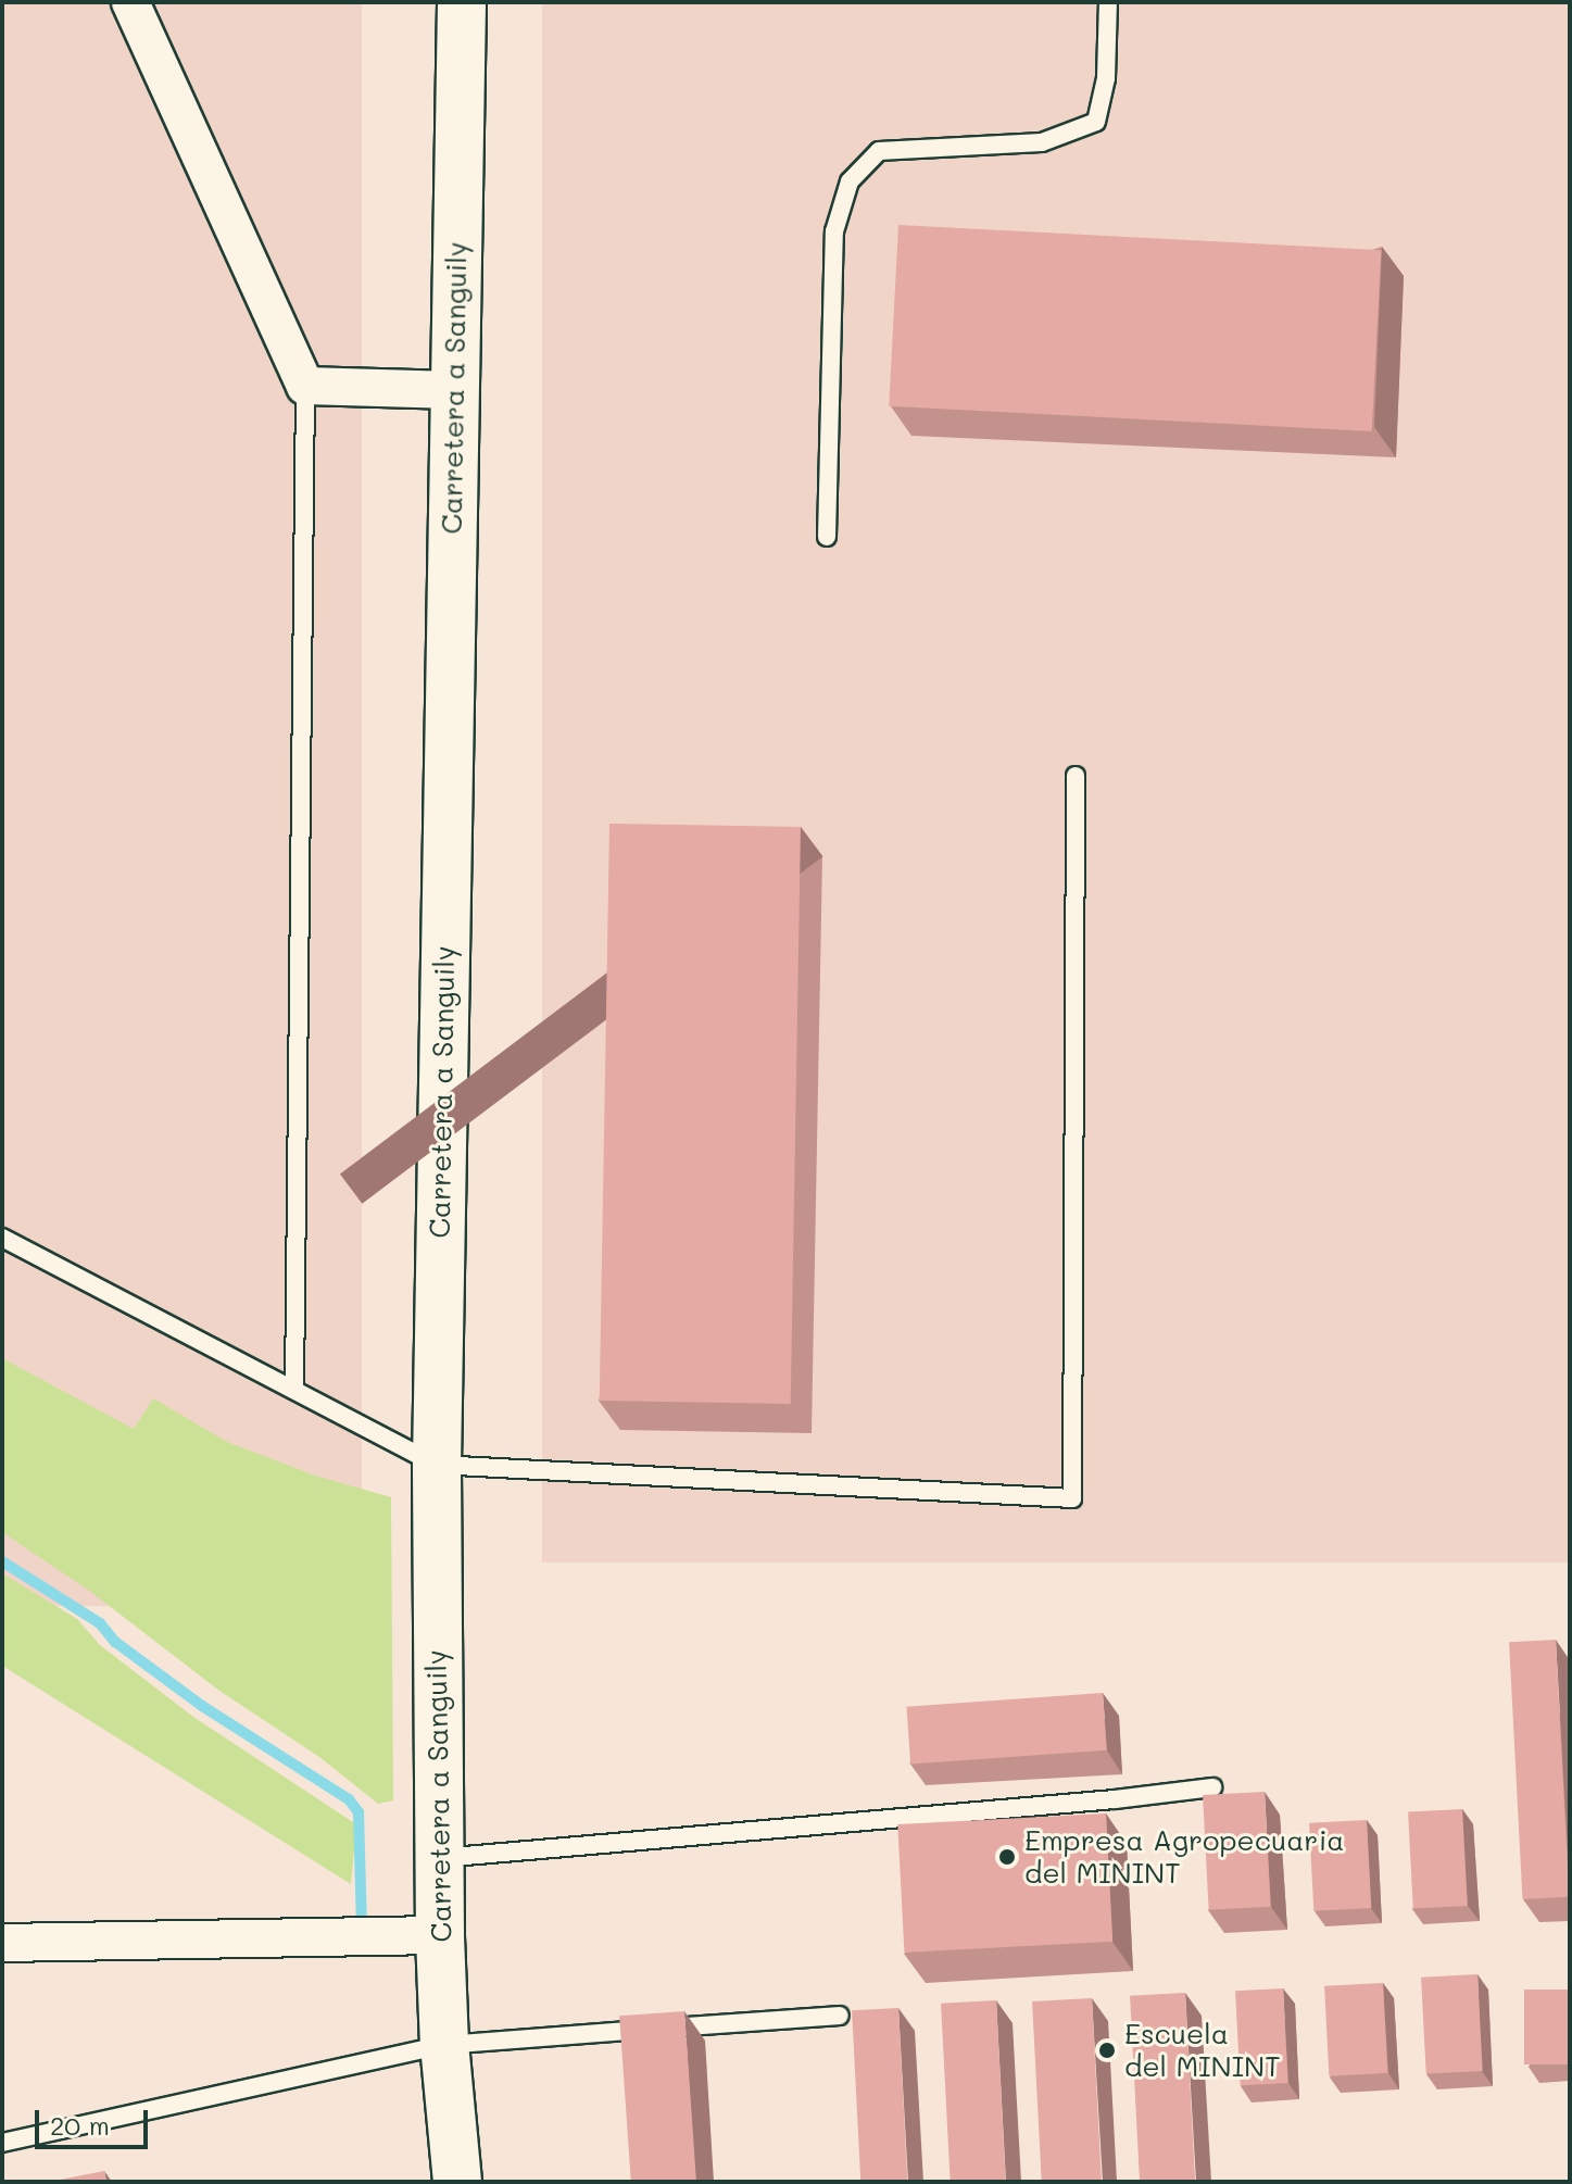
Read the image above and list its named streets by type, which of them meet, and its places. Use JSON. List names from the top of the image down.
{
  "streets": {
    "street": ["Carretera a Sanguily"]
  },
  "places": ["Empresa Agropecuaria del MININT", "Escuela del MININT"],
  "scale_bar": "20 m"
}
